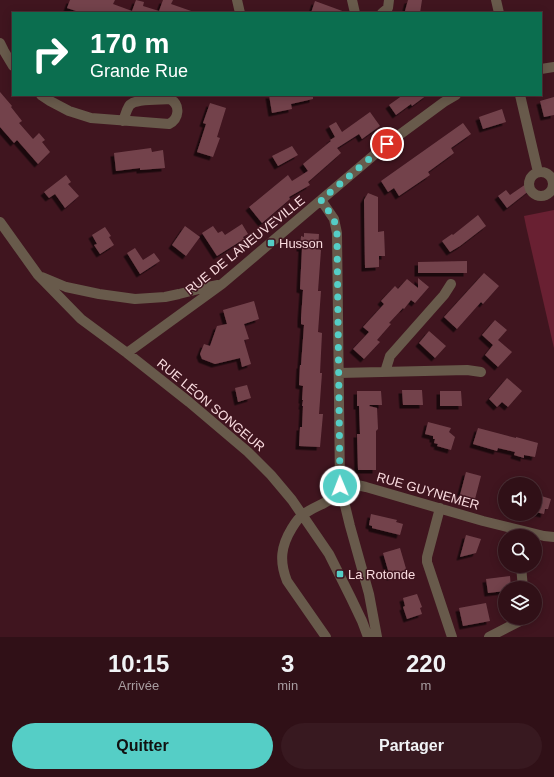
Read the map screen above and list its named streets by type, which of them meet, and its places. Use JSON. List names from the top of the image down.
{
  "streets": {
    "street": ["RUE DE LANEUVEVILLE", "RUE LÉON SONGEUR", "RUE GUYNEMER"]
  },
  "crossings": [
    ["RUE DE LANEUVEVILLE", "RUE LÉON SONGEUR"]
  ],
  "places": {
    "transit": ["Husson", "La Rotonde"]
  },
  "page": {
    "turn": ["170 m", "Grande Rue"],
    "eta": [
      "10:15",
      "Arrivée",
      "3",
      "min",
      "220",
      "m"
    ],
    "buttons": ["Quitter", "Partager"]
  }
}
